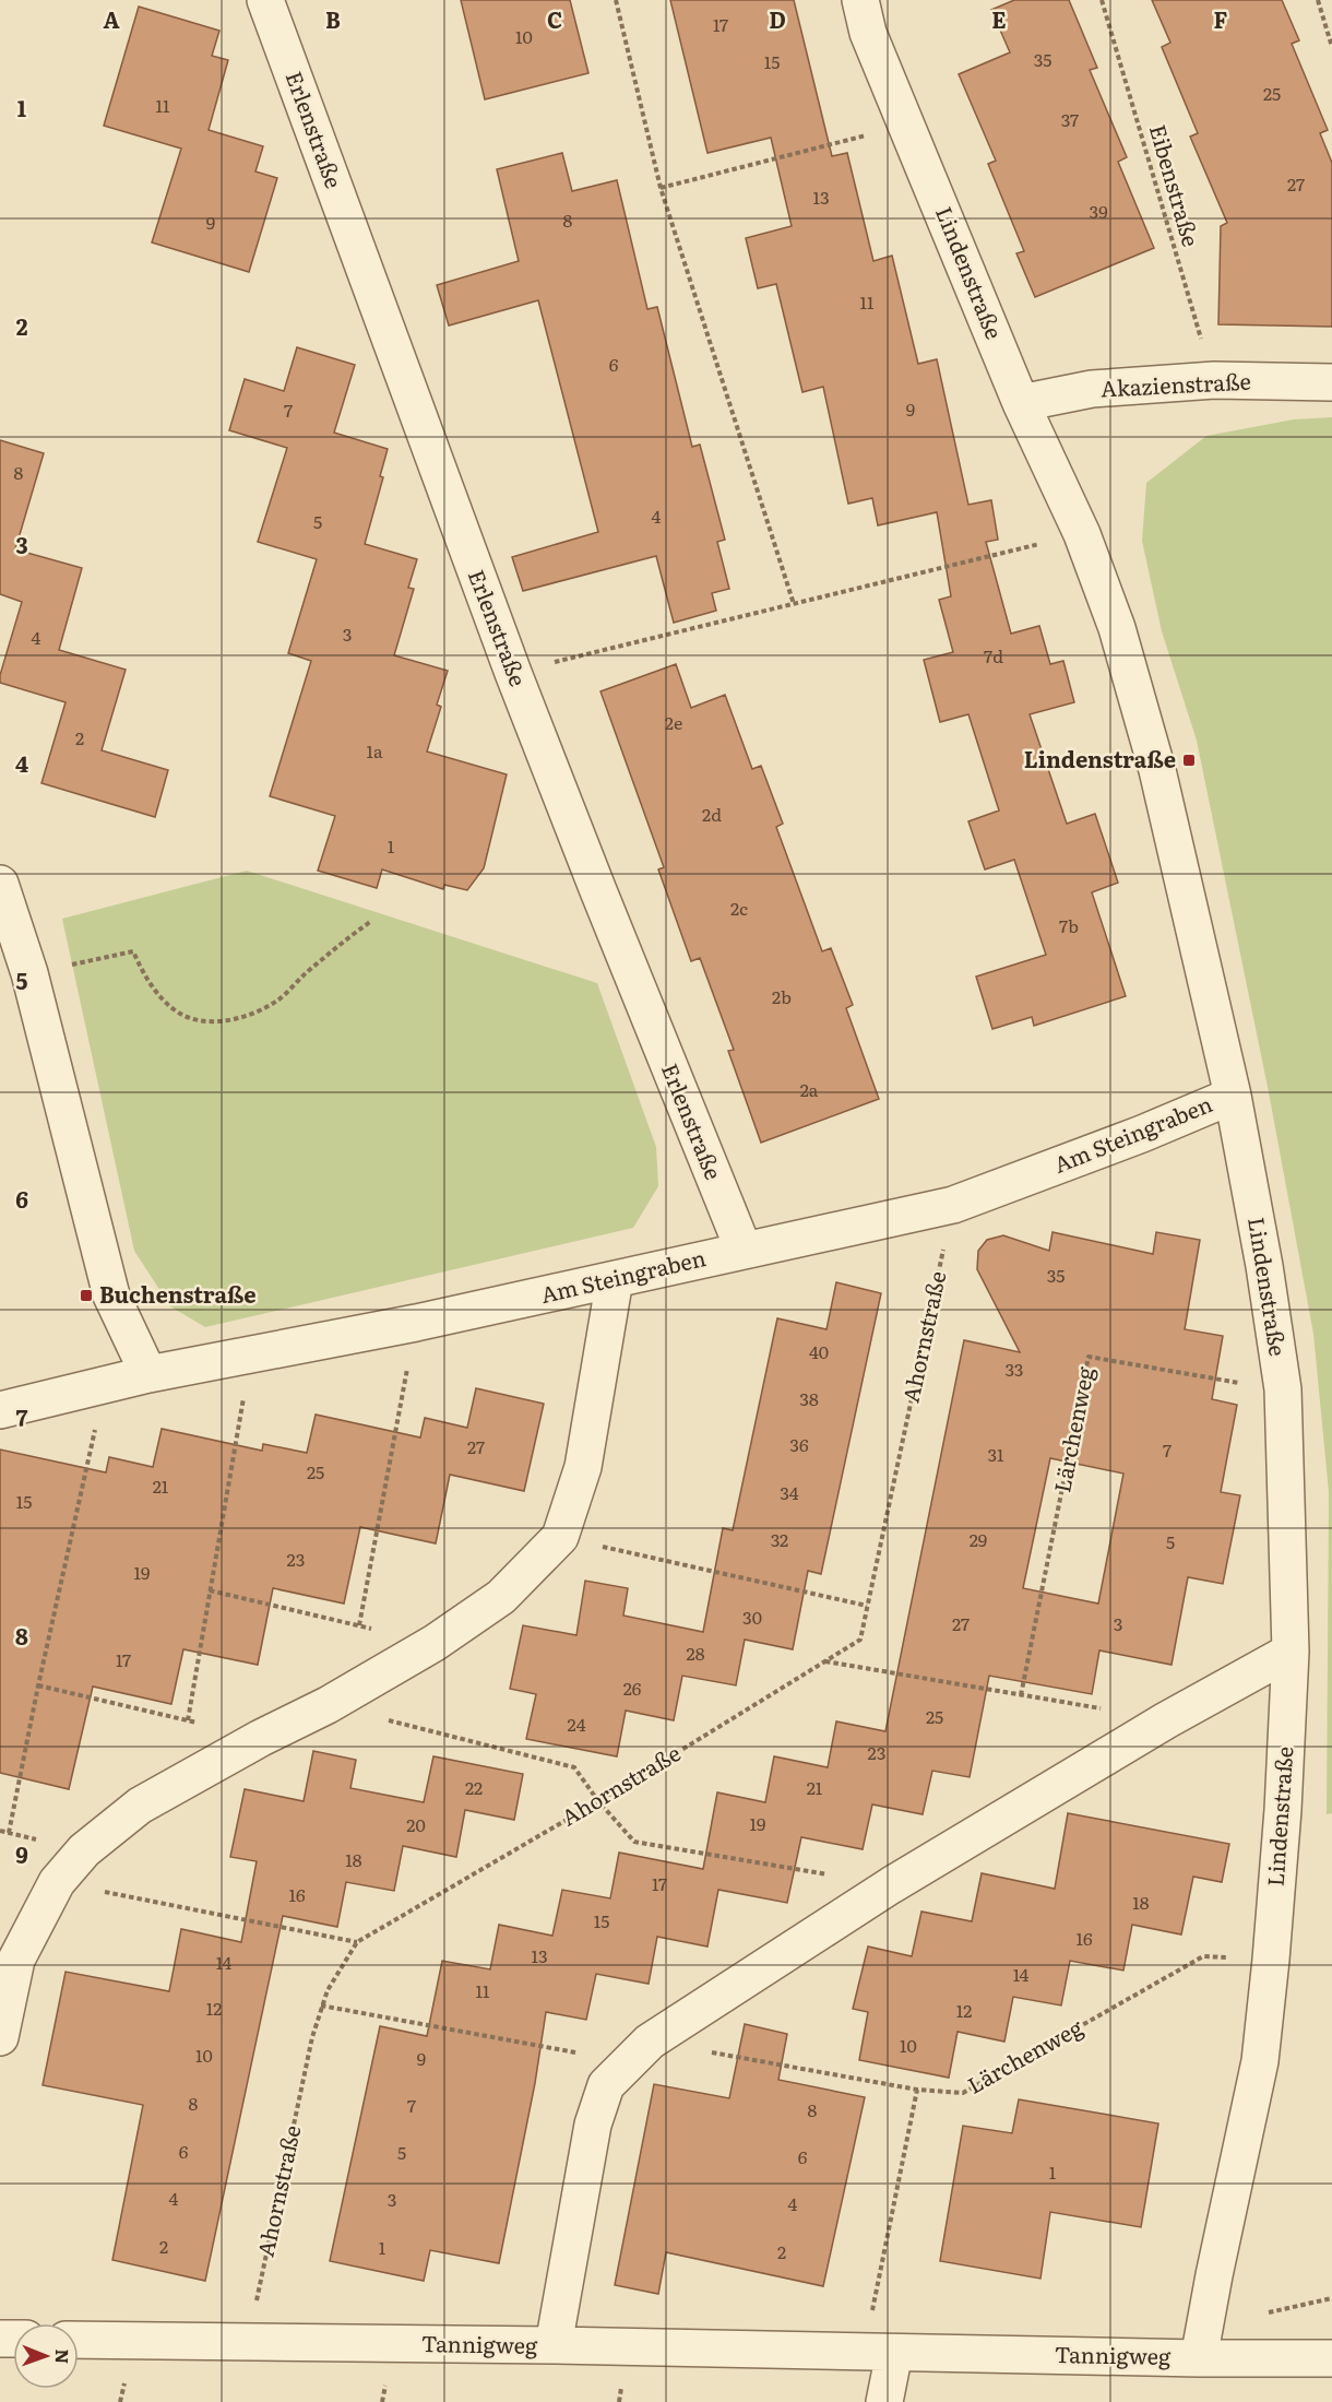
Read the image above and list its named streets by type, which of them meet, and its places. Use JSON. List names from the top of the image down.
{
  "streets": {
    "street": [
      "Erlenstraße",
      "Lindenstraße",
      "Akazienstraße",
      "Am Steingraben",
      "Tannigweg"
    ],
    "path": ["Eibenstraße", "Ahornstraße", "Lärchenweg"]
  },
  "crossings": [
    ["Erlenstraße", "Am Steingraben"],
    ["Eibenstraße", "Akazienstraße"],
    ["Lindenstraße", "Akazienstraße"],
    ["Lindenstraße", "Am Steingraben"],
    ["Lindenstraße", "Lärchenweg"],
    ["Lindenstraße", "Tannigweg"],
    ["Am Steingraben", "Ahornstraße"],
    ["Ahornstraße", "Lärchenweg"],
    ["Ahornstraße", "Tannigweg"]
  ],
  "places": {
    "transit": ["Lindenstraße", "Buchenstraße"]
  },
  "house_numbers": [
    "17",
    "10",
    "35",
    "15",
    "25",
    "11",
    "37",
    "27",
    "13",
    "39",
    "8",
    "9",
    "11",
    "6",
    "9",
    "7",
    "8",
    "4",
    "5",
    "3",
    "4",
    "7d",
    "2e",
    "2",
    "1a",
    "2d",
    "1",
    "2c",
    "7b",
    "2b",
    "2a",
    "35",
    "40",
    "33",
    "38",
    "36",
    "27",
    "7",
    "31",
    "25",
    "21",
    "34",
    "15",
    "32",
    "29",
    "5",
    "23",
    "19",
    "30",
    "27",
    "3",
    "28",
    "17",
    "26",
    "25",
    "24",
    "23",
    "22",
    "21",
    "19",
    "20",
    "18",
    "17",
    "16",
    "18",
    "15",
    "16",
    "13",
    "14",
    "14",
    "11",
    "12",
    "12",
    "10",
    "10",
    "9",
    "8",
    "7",
    "8",
    "6",
    "5",
    "6",
    "1",
    "4",
    "3",
    "4",
    "2",
    "1",
    "2"
  ],
  "north": "right",
  "grid": {
    "columns": [
      "A",
      "B",
      "C",
      "D",
      "E",
      "F"
    ],
    "rows": [
      "1",
      "2",
      "3",
      "4",
      "5",
      "6",
      "7",
      "8",
      "9"
    ]
  }
}
